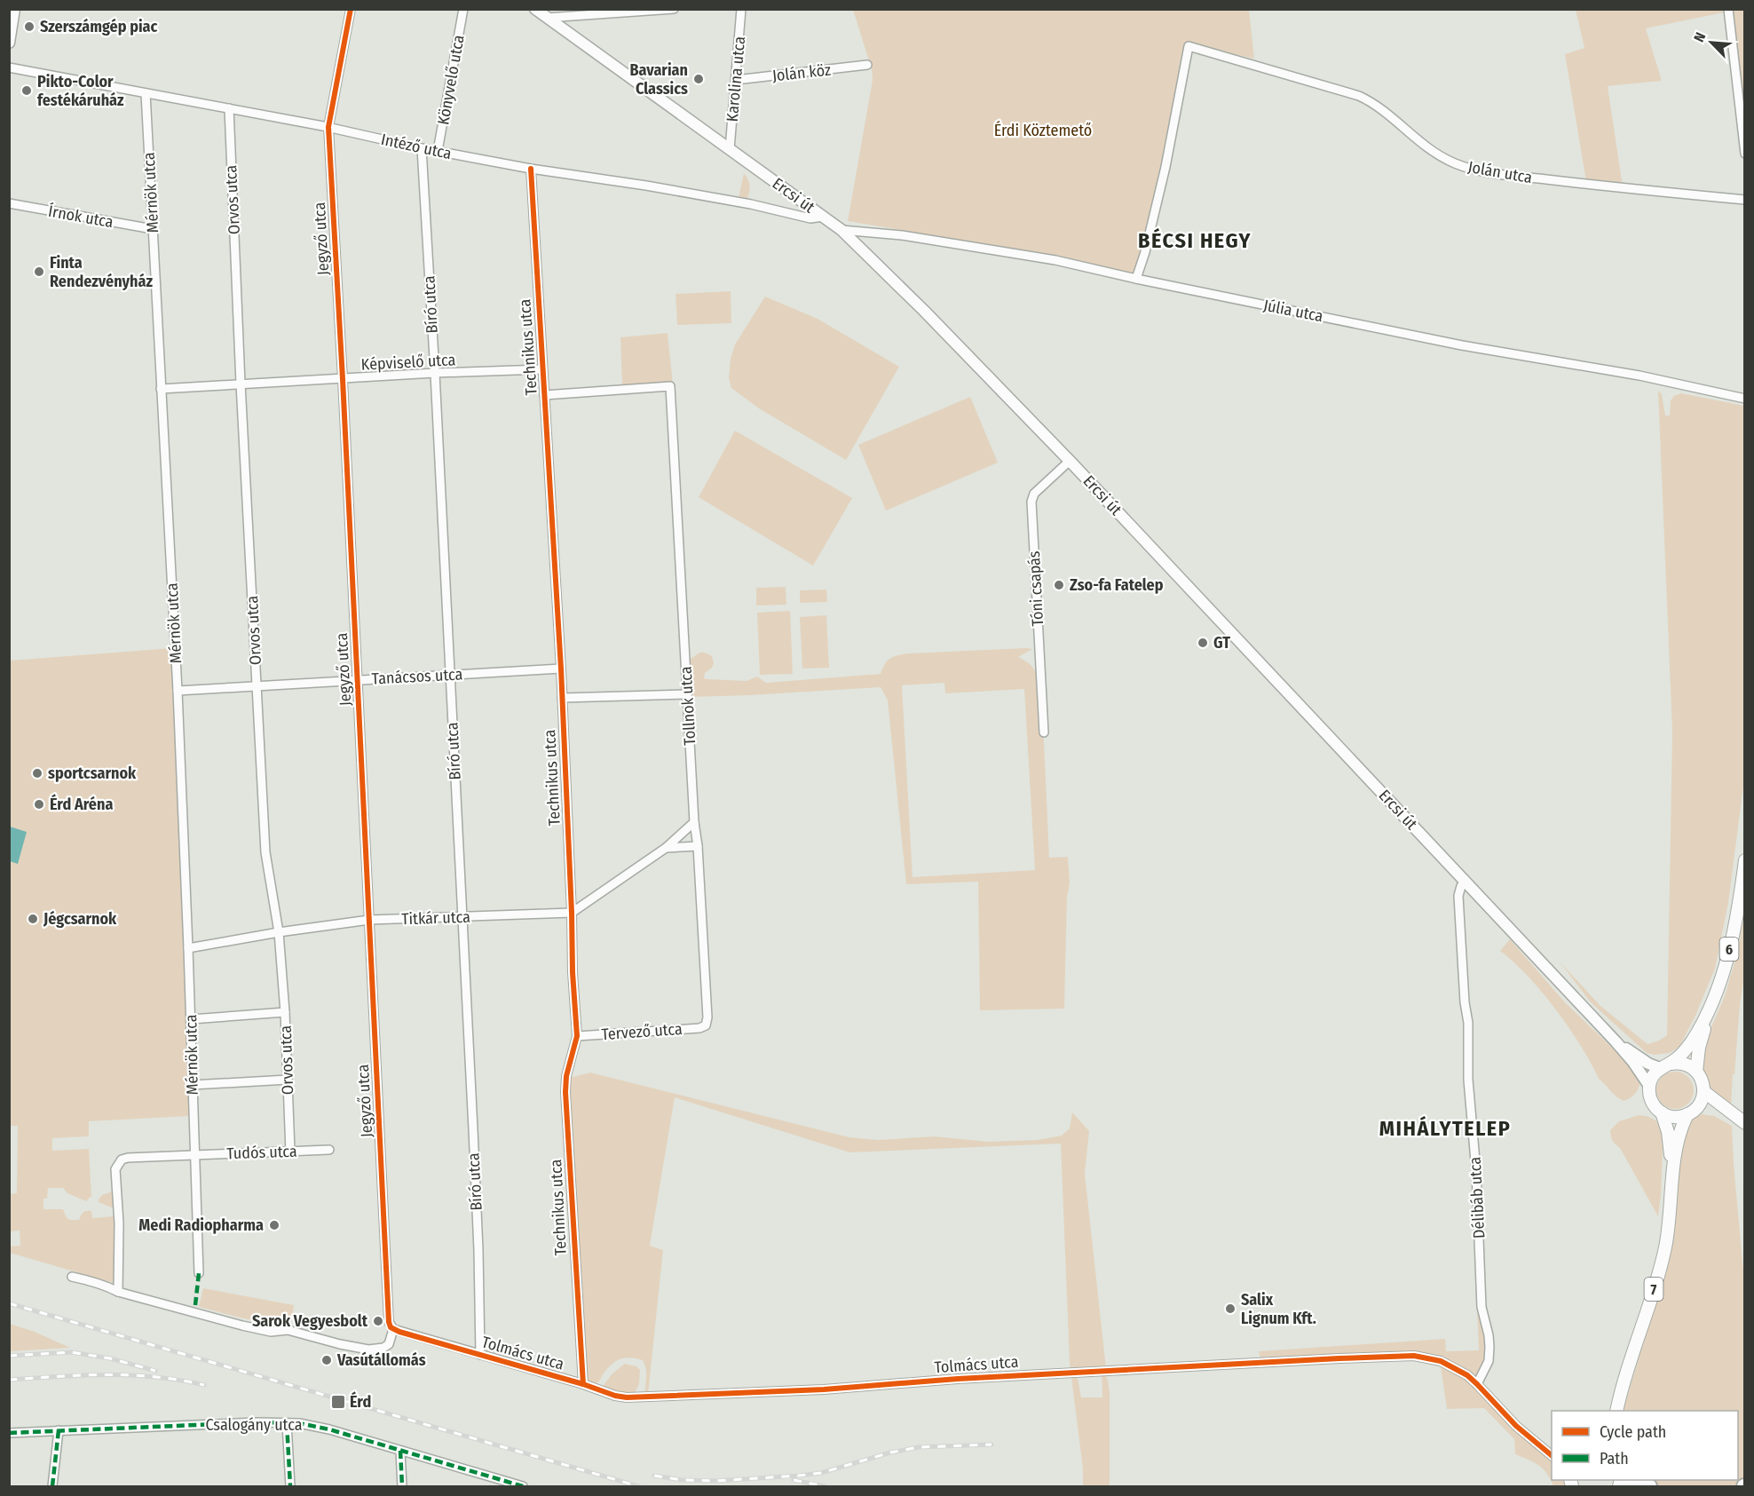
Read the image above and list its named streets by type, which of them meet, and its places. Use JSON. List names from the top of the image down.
{
  "streets": {
    "main road": ["Ercsi út", "6", "7"],
    "street": [
      "Jolán köz",
      "Karolina utca",
      "Könyvelő utca",
      "Intéző utca",
      "Jolán utca",
      "Mérnök utca",
      "Orvos utca",
      "Írnok utca",
      "Jegyző utca",
      "Bíró utca",
      "Júlia utca",
      "Technikus utca",
      "Képviselő utca",
      "Tóni csapás",
      "Tanácsos utca",
      "Tollnok utca",
      "Titkár utca",
      "Tervező utca",
      "Tudós utca",
      "Délibáb utca",
      "Tolmács utca",
      "Csalogány utca"
    ]
  },
  "crossings": [
    ["Jolán köz", "Karolina utca"],
    ["Karolina utca", "Ercsi út"],
    ["Könyvelő utca", "Intéző utca"],
    ["Intéző utca", "Mérnök utca"],
    ["Intéző utca", "Ercsi út"],
    ["Intéző utca", "Orvos utca"],
    ["Intéző utca", "Jegyző utca"],
    ["Intéző utca", "Bíró utca"],
    ["Intéző utca", "Technikus utca"],
    ["Jolán utca", "Júlia utca"],
    ["Mérnök utca", "Írnok utca"],
    ["Mérnök utca", "Képviselő utca"],
    ["Mérnök utca", "Tanácsos utca"],
    ["Mérnök utca", "Titkár utca"],
    ["Mérnök utca", "Tudós utca"],
    ["Ercsi út", "Júlia utca"],
    ["Ercsi út", "Tóni csapás"],
    ["Ercsi út", "6"],
    ["Ercsi út", "Délibáb utca"],
    ["Ercsi út", "7"],
    ["Orvos utca", "Képviselő utca"],
    ["Orvos utca", "Tanácsos utca"],
    ["Orvos utca", "Titkár utca"],
    ["Orvos utca", "Tudós utca"],
    ["Jegyző utca", "Képviselő utca"],
    ["Jegyző utca", "Tanácsos utca"],
    ["Jegyző utca", "Titkár utca"],
    ["Jegyző utca", "Tolmács utca"],
    ["Bíró utca", "Képviselő utca"],
    ["Bíró utca", "Tanácsos utca"],
    ["Bíró utca", "Titkár utca"],
    ["Bíró utca", "Tolmács utca"],
    ["Technikus utca", "Képviselő utca"],
    ["Technikus utca", "Tanácsos utca"],
    ["Technikus utca", "Tollnok utca"],
    ["Technikus utca", "Titkár utca"],
    ["Technikus utca", "Tervező utca"],
    ["Technikus utca", "Tolmács utca"],
    ["Tollnok utca", "Tervező utca"],
    ["6", "7"],
    ["Délibáb utca", "Tolmács utca"]
  ],
  "districts": ["BÉCSI HEGY", "MIHÁLYTELEP"],
  "parks": ["Érdi Köztemető"],
  "places": {
    "other": [
      "Szerszámgép piac",
      "Bavarian Classics",
      "Pikto-Color festékáruház",
      "Finta Rendezvényház",
      "Zso-fa Fatelep",
      "GT",
      "sportcsarnok",
      "Érd Aréna",
      "Jégcsarnok",
      "Medi Radiopharma",
      "Salix Lignum Kft.",
      "Sarok Vegyesbolt",
      "Vasútállomás"
    ],
    "transit": ["Érd"]
  },
  "legend": ["Cycle path", "Path"],
  "north": "top left"
}
